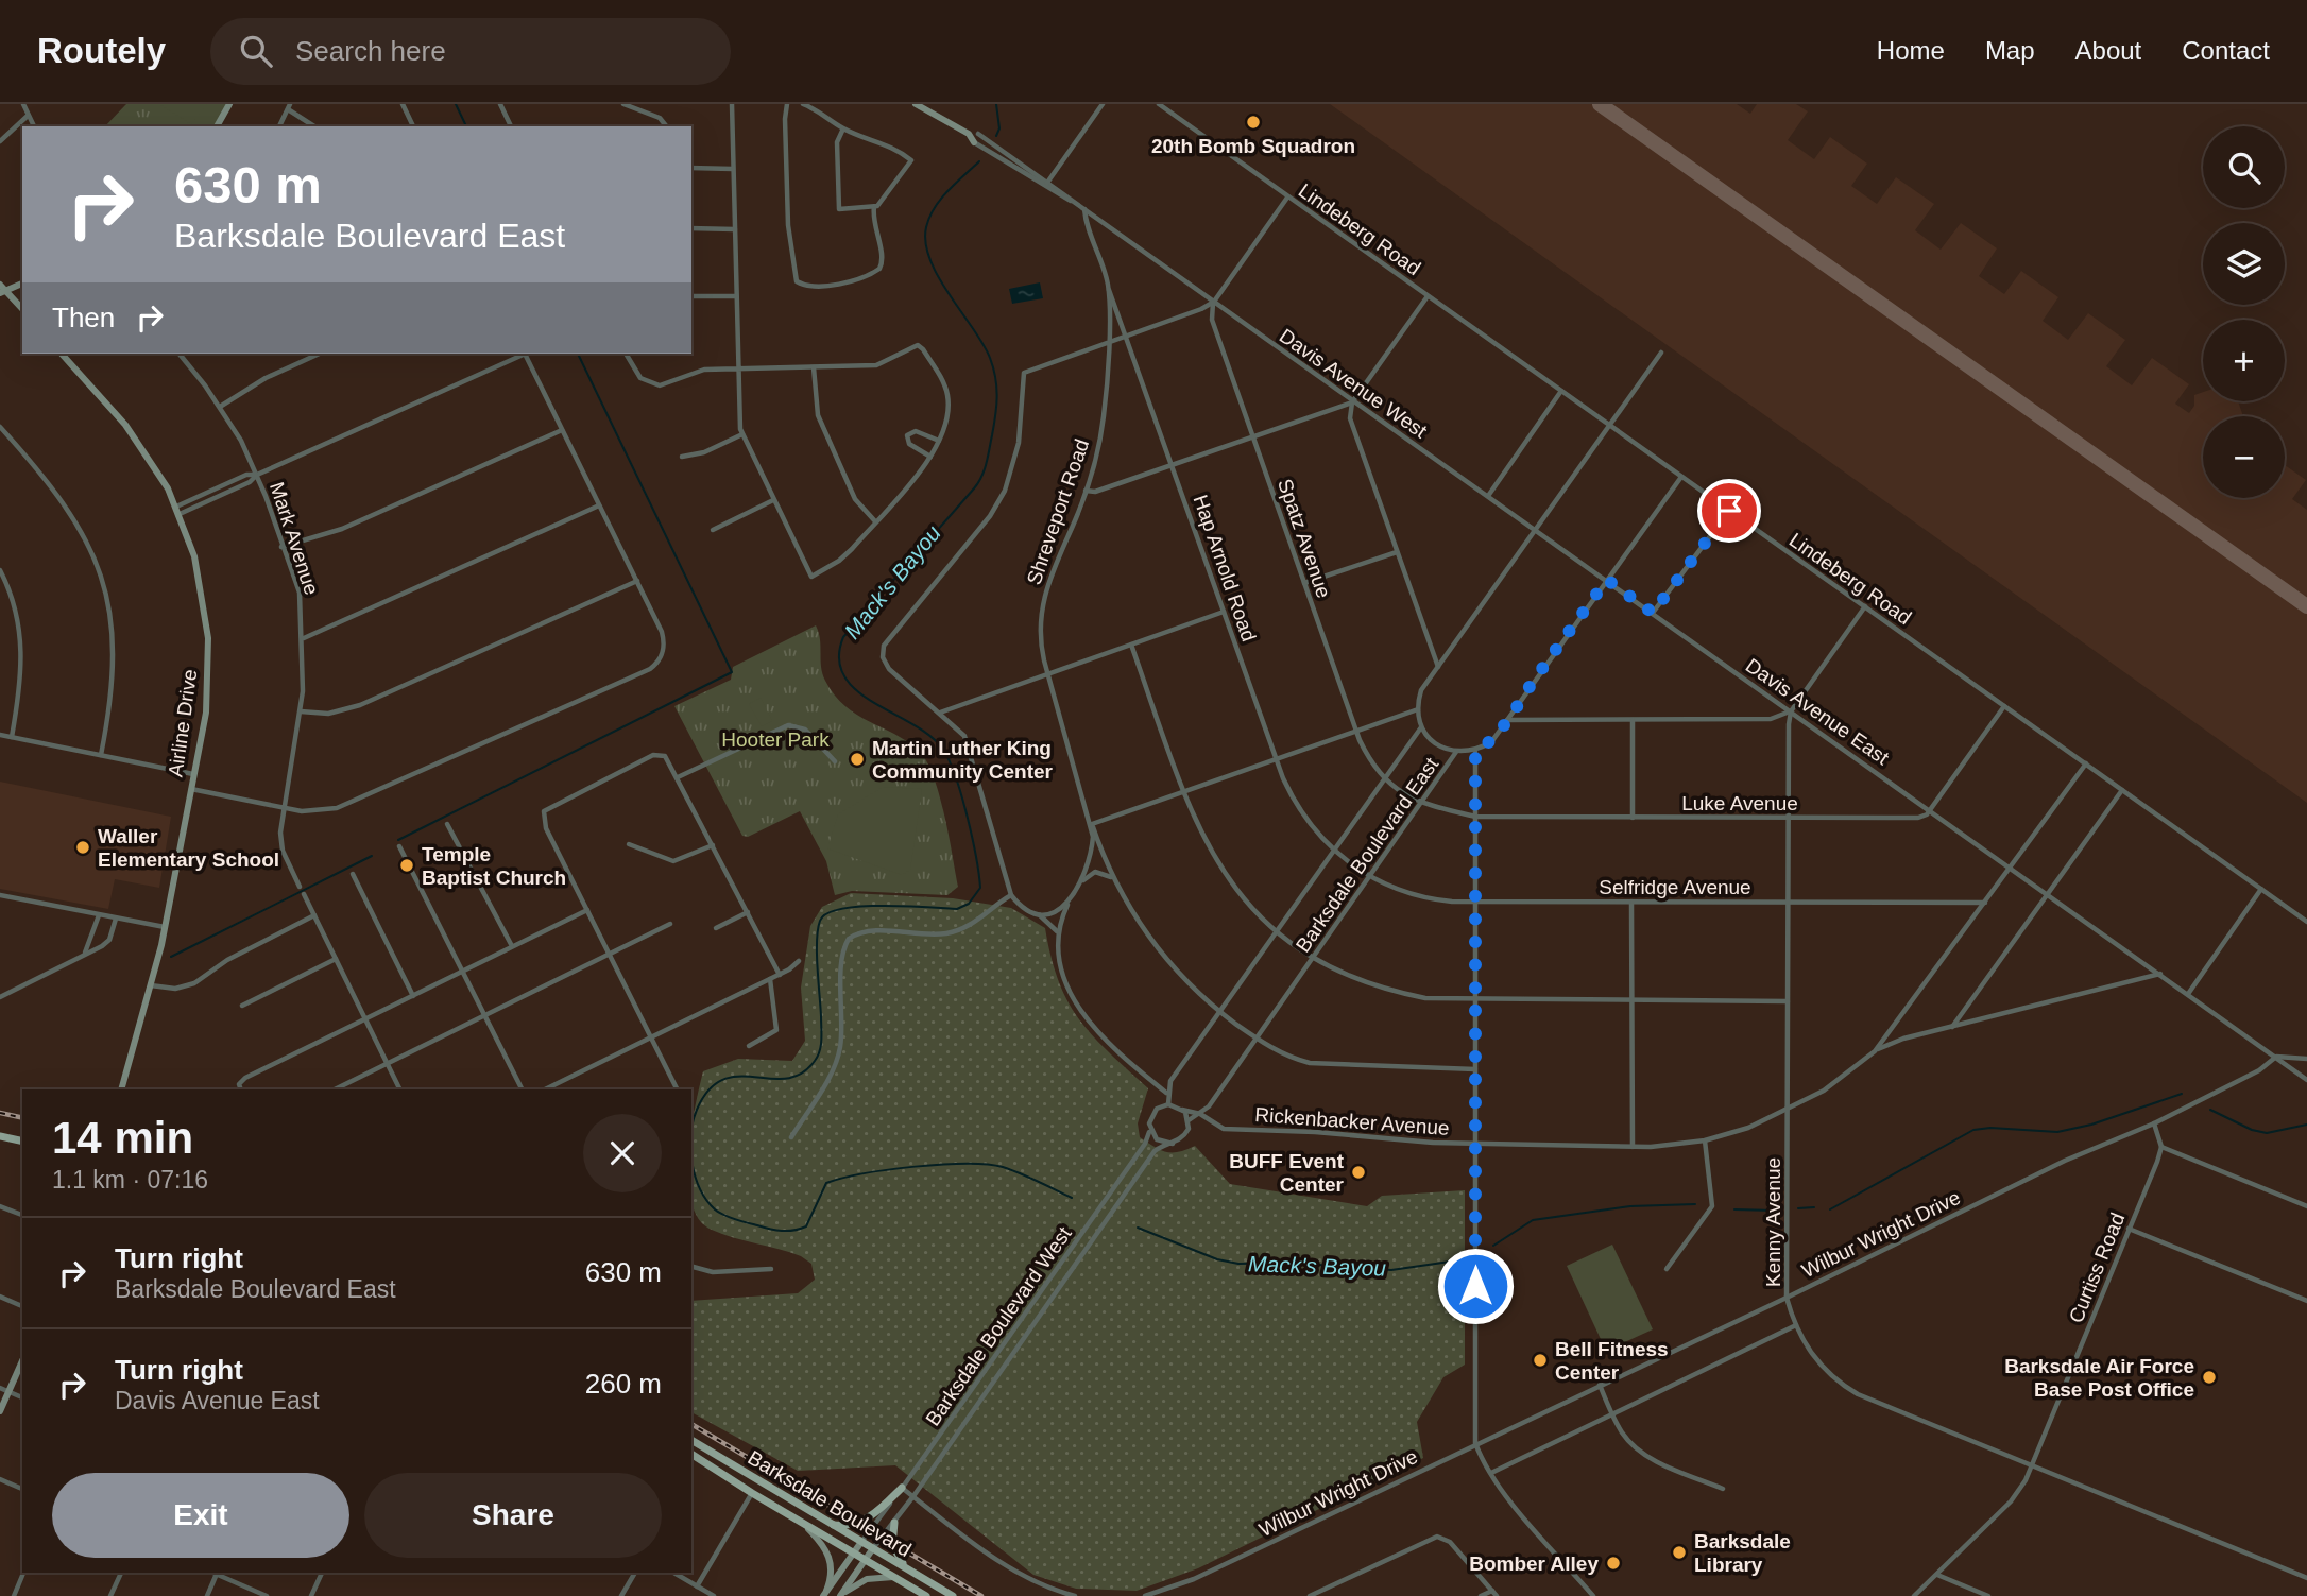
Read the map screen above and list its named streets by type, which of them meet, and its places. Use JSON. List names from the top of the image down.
{
  "streets": {
    "main road": ["Airline Drive", "Barksdale Boulevard"],
    "street": [
      "Lindeberg Road",
      "Davis Avenue West",
      "Shreveport Road",
      "Mark Avenue",
      "Spatz Avenue",
      "Hap Arnold Road",
      "Davis Avenue East",
      "Luke Avenue",
      "Barksdale Boulevard East",
      "Selfridge Avenue",
      "Rickenbacker Avenue",
      "Kenny Avenue",
      "Wilbur Wright Drive",
      "Curtiss Road",
      "Barksdale Boulevard West"
    ]
  },
  "crossings": [
    ["Davis Avenue West", "Shreveport Road"],
    ["Davis Avenue West", "Spatz Avenue"],
    ["Davis Avenue West", "Davis Avenue East"],
    ["Shreveport Road", "Hap Arnold Road"],
    ["Hap Arnold Road", "Barksdale Boulevard East"],
    ["Hap Arnold Road", "Selfridge Avenue"],
    ["Davis Avenue East", "Luke Avenue"],
    ["Davis Avenue East", "Kenny Avenue"],
    ["Davis Avenue East", "Wilbur Wright Drive"],
    ["Luke Avenue", "Barksdale Boulevard East"],
    ["Luke Avenue", "Kenny Avenue"],
    ["Barksdale Boulevard East", "Selfridge Avenue"],
    ["Barksdale Boulevard East", "Rickenbacker Avenue"],
    ["Barksdale Boulevard East", "Barksdale Boulevard West"],
    ["Selfridge Avenue", "Kenny Avenue"],
    ["Rickenbacker Avenue", "Kenny Avenue"],
    ["Rickenbacker Avenue", "Barksdale Boulevard West"],
    ["Kenny Avenue", "Wilbur Wright Drive"],
    ["Kenny Avenue", "Curtiss Road"],
    ["Barksdale Boulevard West", "Barksdale Boulevard"]
  ],
  "water": ["Mack's Bayou"],
  "parks": ["Hooter Park"],
  "places": [
    "20th Bomb Squadron",
    "Martin Luther King Community Center",
    "Waller Elementary School",
    "Temple Baptist Church",
    "BUFF Event Center",
    "Bell Fitness Center",
    "Barksdale Air Force Base Post Office",
    "Barksdale Library",
    "Bomber Alley"
  ],
  "page": {
    "header": "Routely",
    "search": "Search here",
    "nav": [
      "Home",
      "Map",
      "About",
      "Contact"
    ],
    "map_buttons": ["+", "−"],
    "turn": ["630 m", "Barksdale Boulevard East"],
    "then": "Then",
    "heading": ["14 min", "1.1 km · 07:16"],
    "list": [
      {
        "name": "Turn right",
        "note": "Barksdale Boulevard East",
        "value": "630 m"
      },
      {
        "name": "Turn right",
        "note": "Davis Avenue East",
        "value": "260 m"
      }
    ],
    "buttons": ["Exit", "Share"]
  }
}
